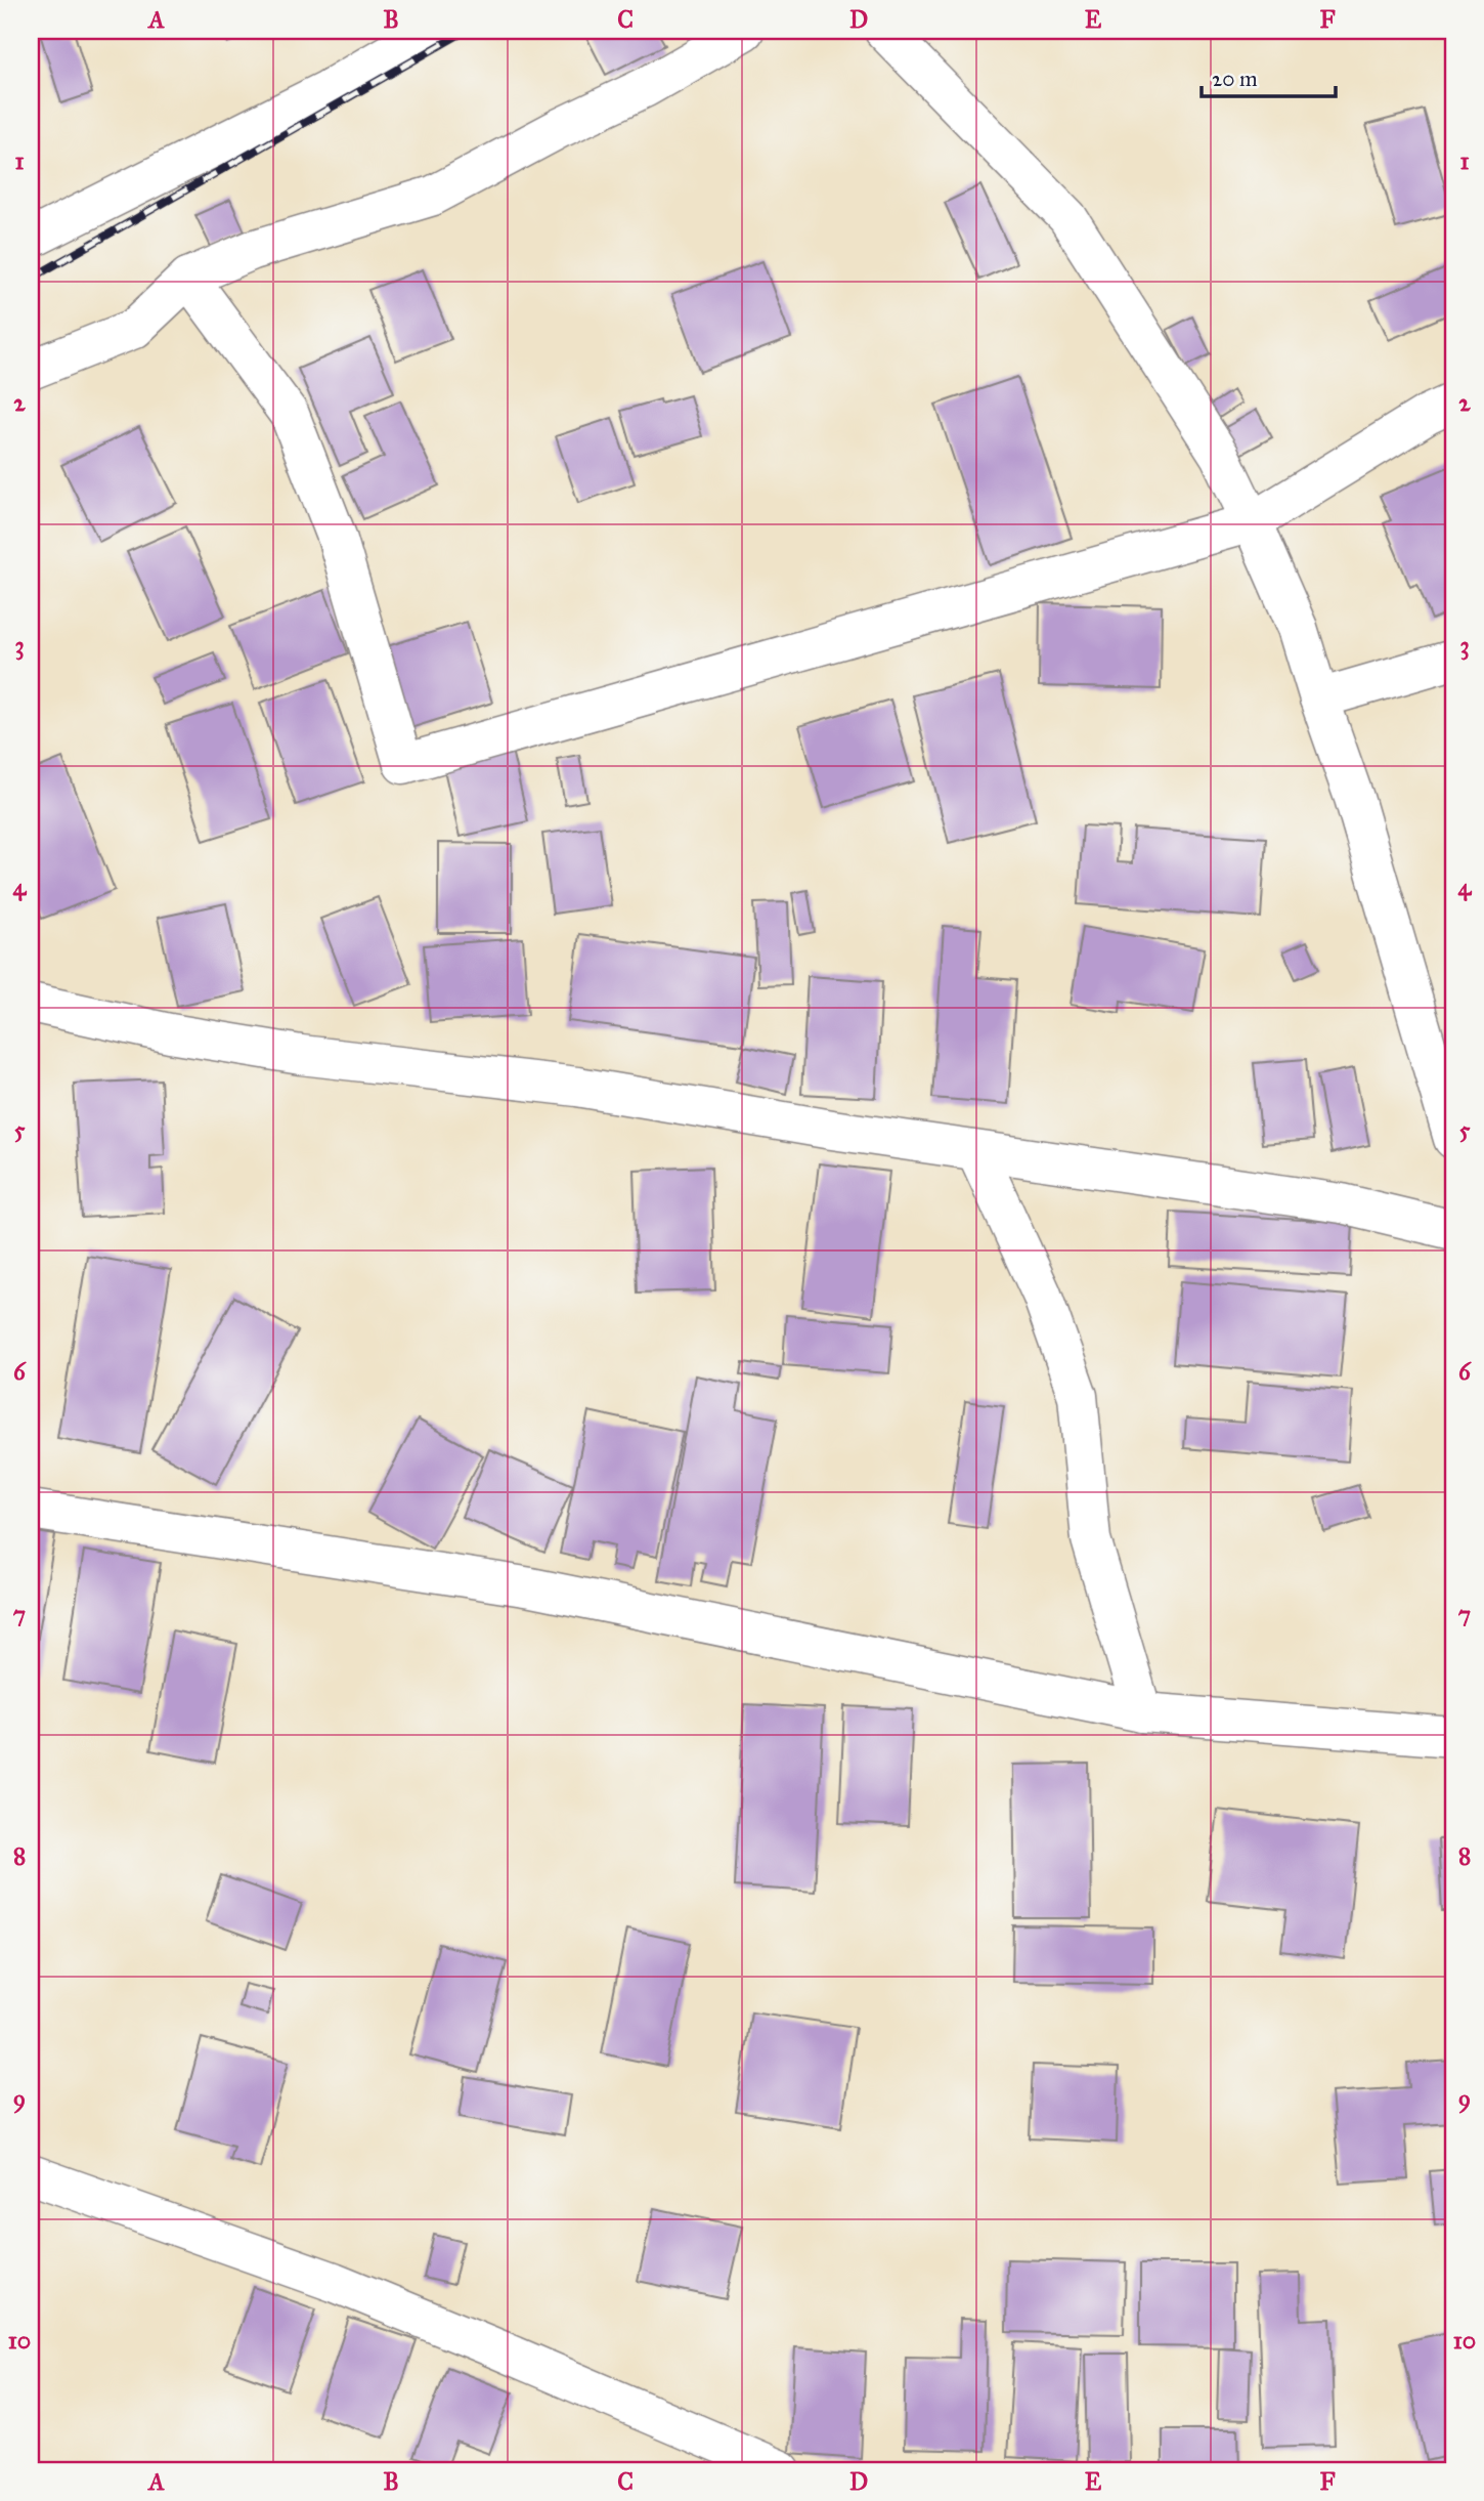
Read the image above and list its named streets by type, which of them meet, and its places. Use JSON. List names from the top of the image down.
{
  "scale_bar": "20 m",
  "grid": {
    "columns": [
      "A",
      "B",
      "C",
      "D",
      "E",
      "F"
    ],
    "rows": [
      "1",
      "2",
      "3",
      "4",
      "5",
      "6",
      "7",
      "8",
      "9",
      "10"
    ]
  }
}
